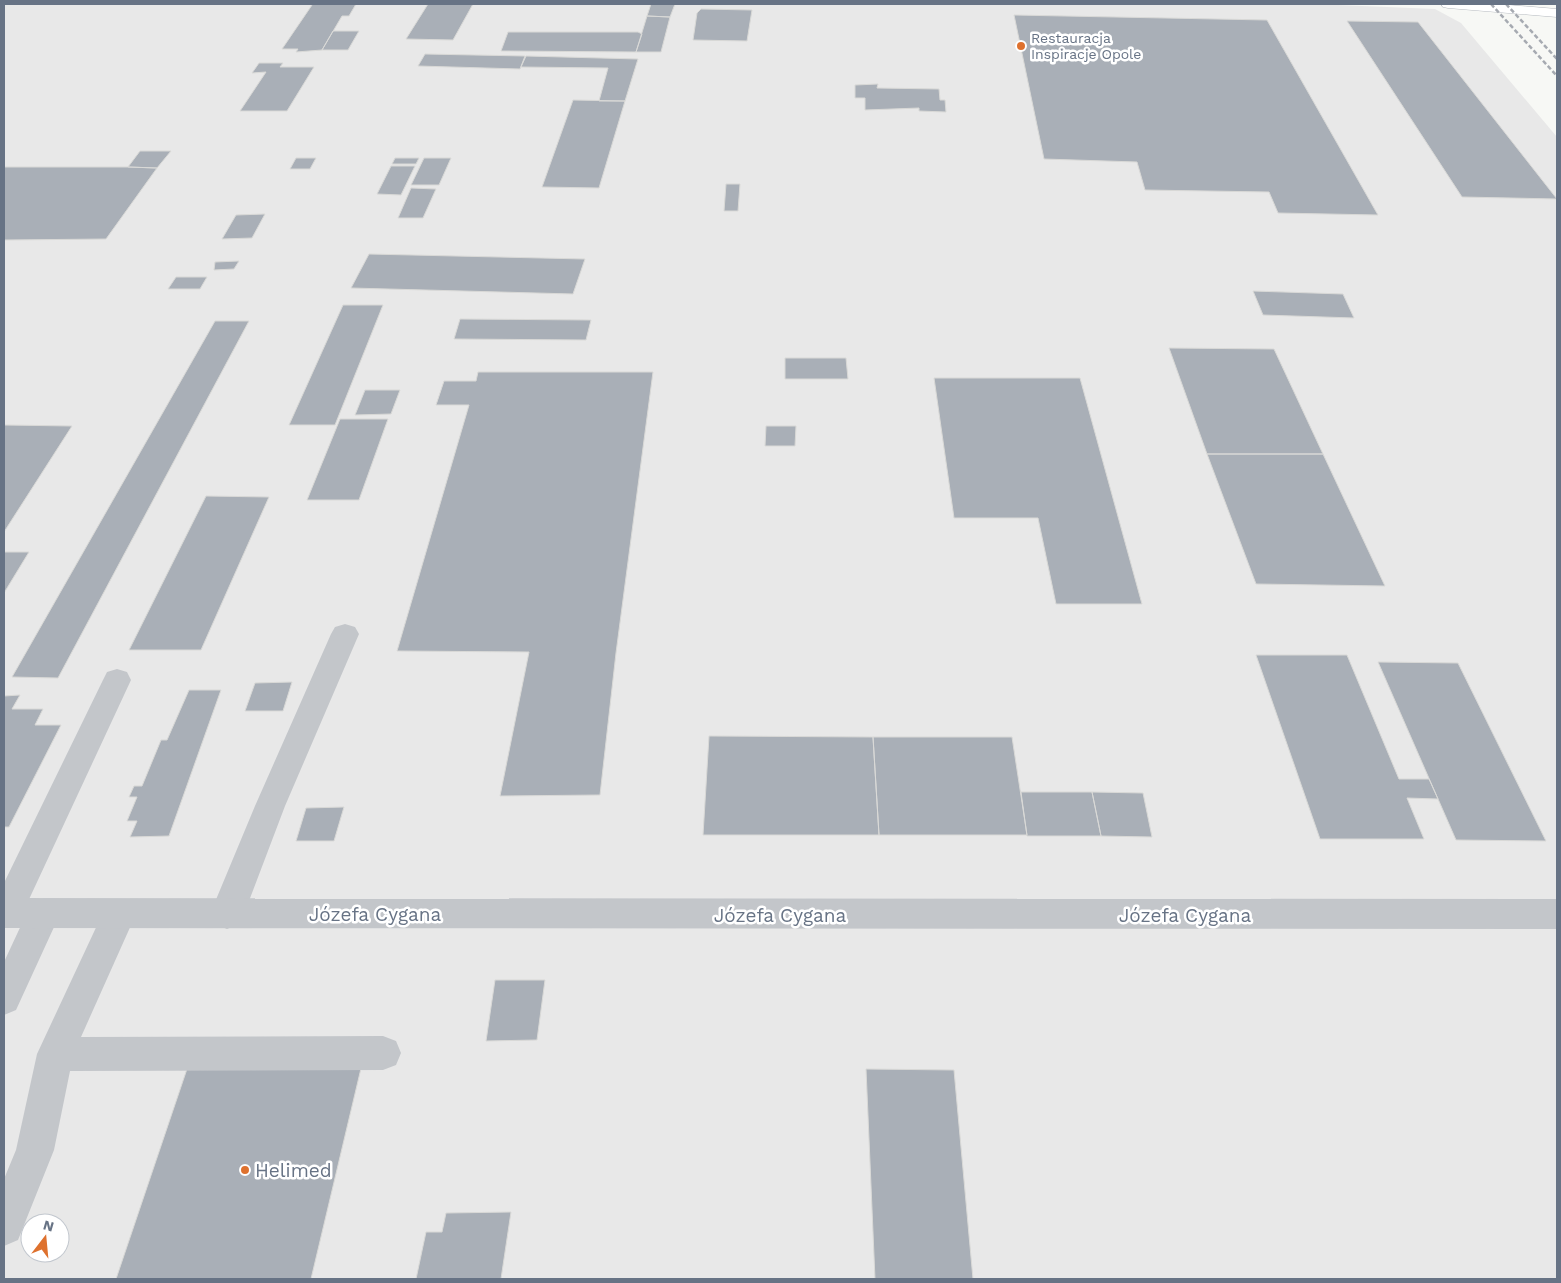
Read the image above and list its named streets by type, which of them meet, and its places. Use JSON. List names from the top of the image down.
{
  "streets": {
    "street": ["Józefa Cygana"]
  },
  "places": ["Restauracja Inspiracje Opole", "Helimed"],
  "north": "top"
}
